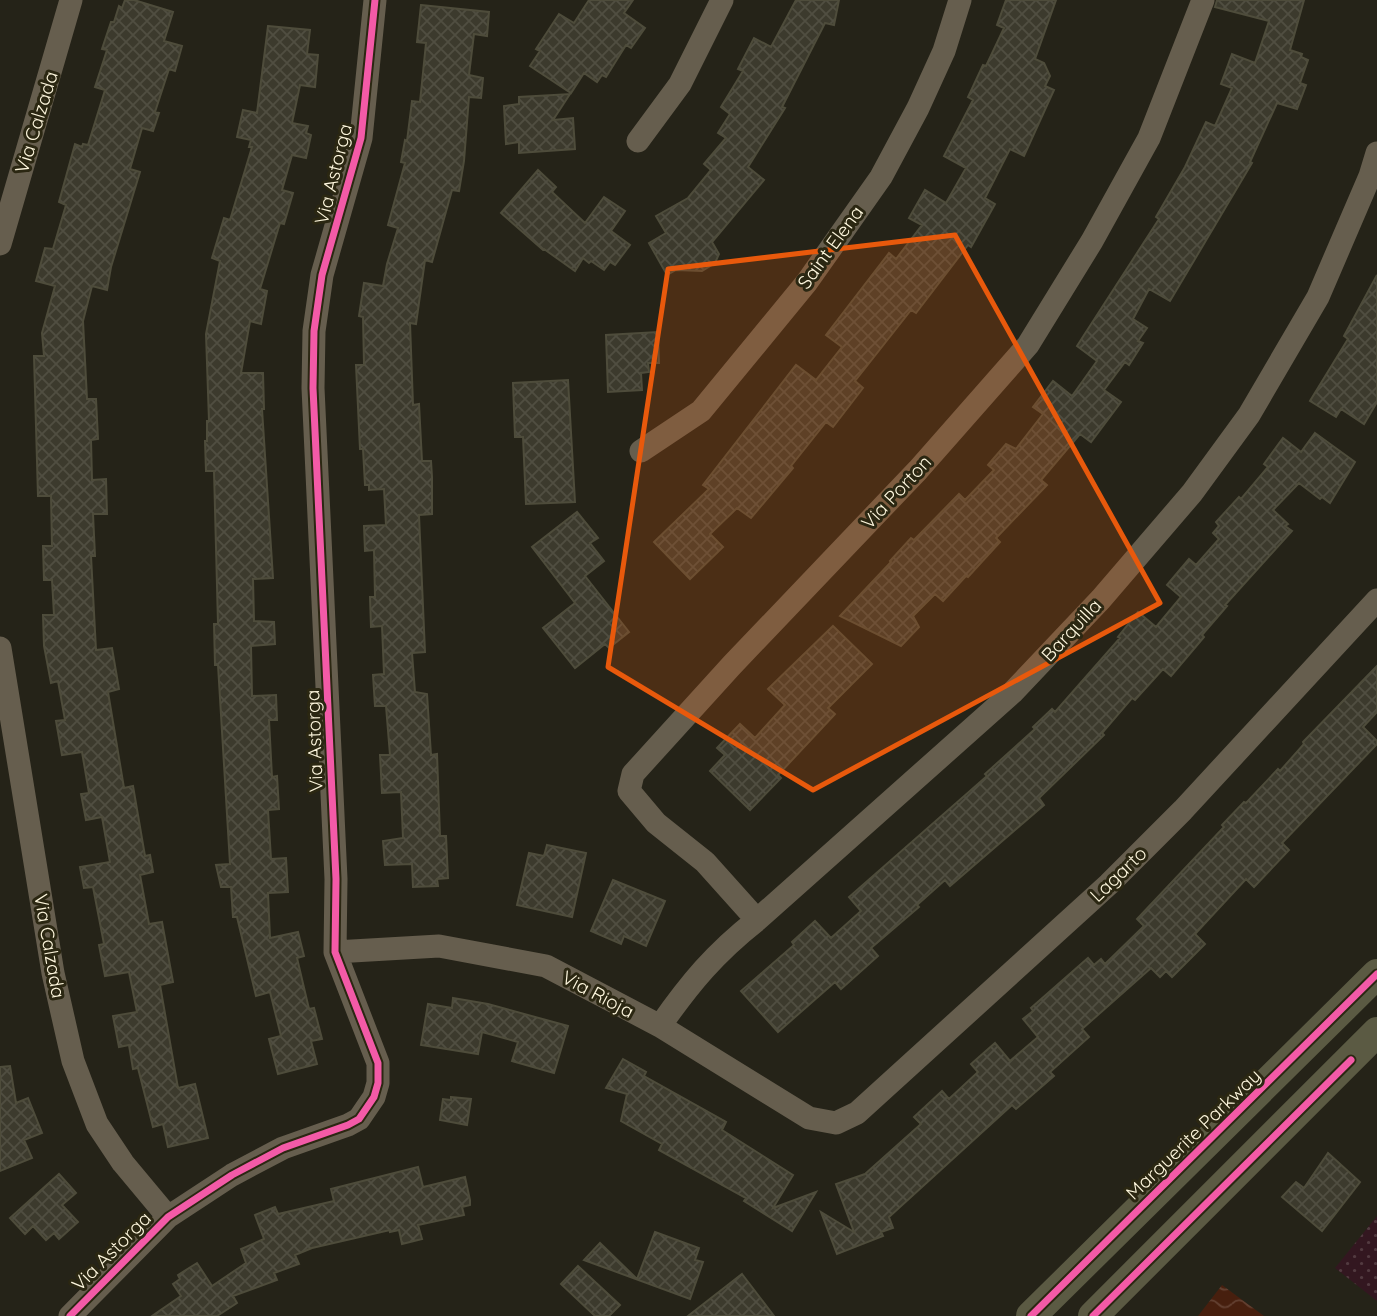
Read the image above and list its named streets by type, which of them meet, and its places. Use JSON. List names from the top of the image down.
{
  "streets": {
    "main road": ["Marguerite Parkway"],
    "street": [
      "Via Calzada",
      "Via Astorga",
      "Saint Elena",
      "Via Porton",
      "Barquilla",
      "Lagarto",
      "Via Rioja"
    ]
  },
  "crossings": [
    ["Via Calzada", "Via Astorga"],
    ["Via Astorga", "Via Rioja"],
    ["Via Porton", "Barquilla"],
    ["Barquilla", "Via Rioja"],
    ["Lagarto", "Via Rioja"]
  ]
}
